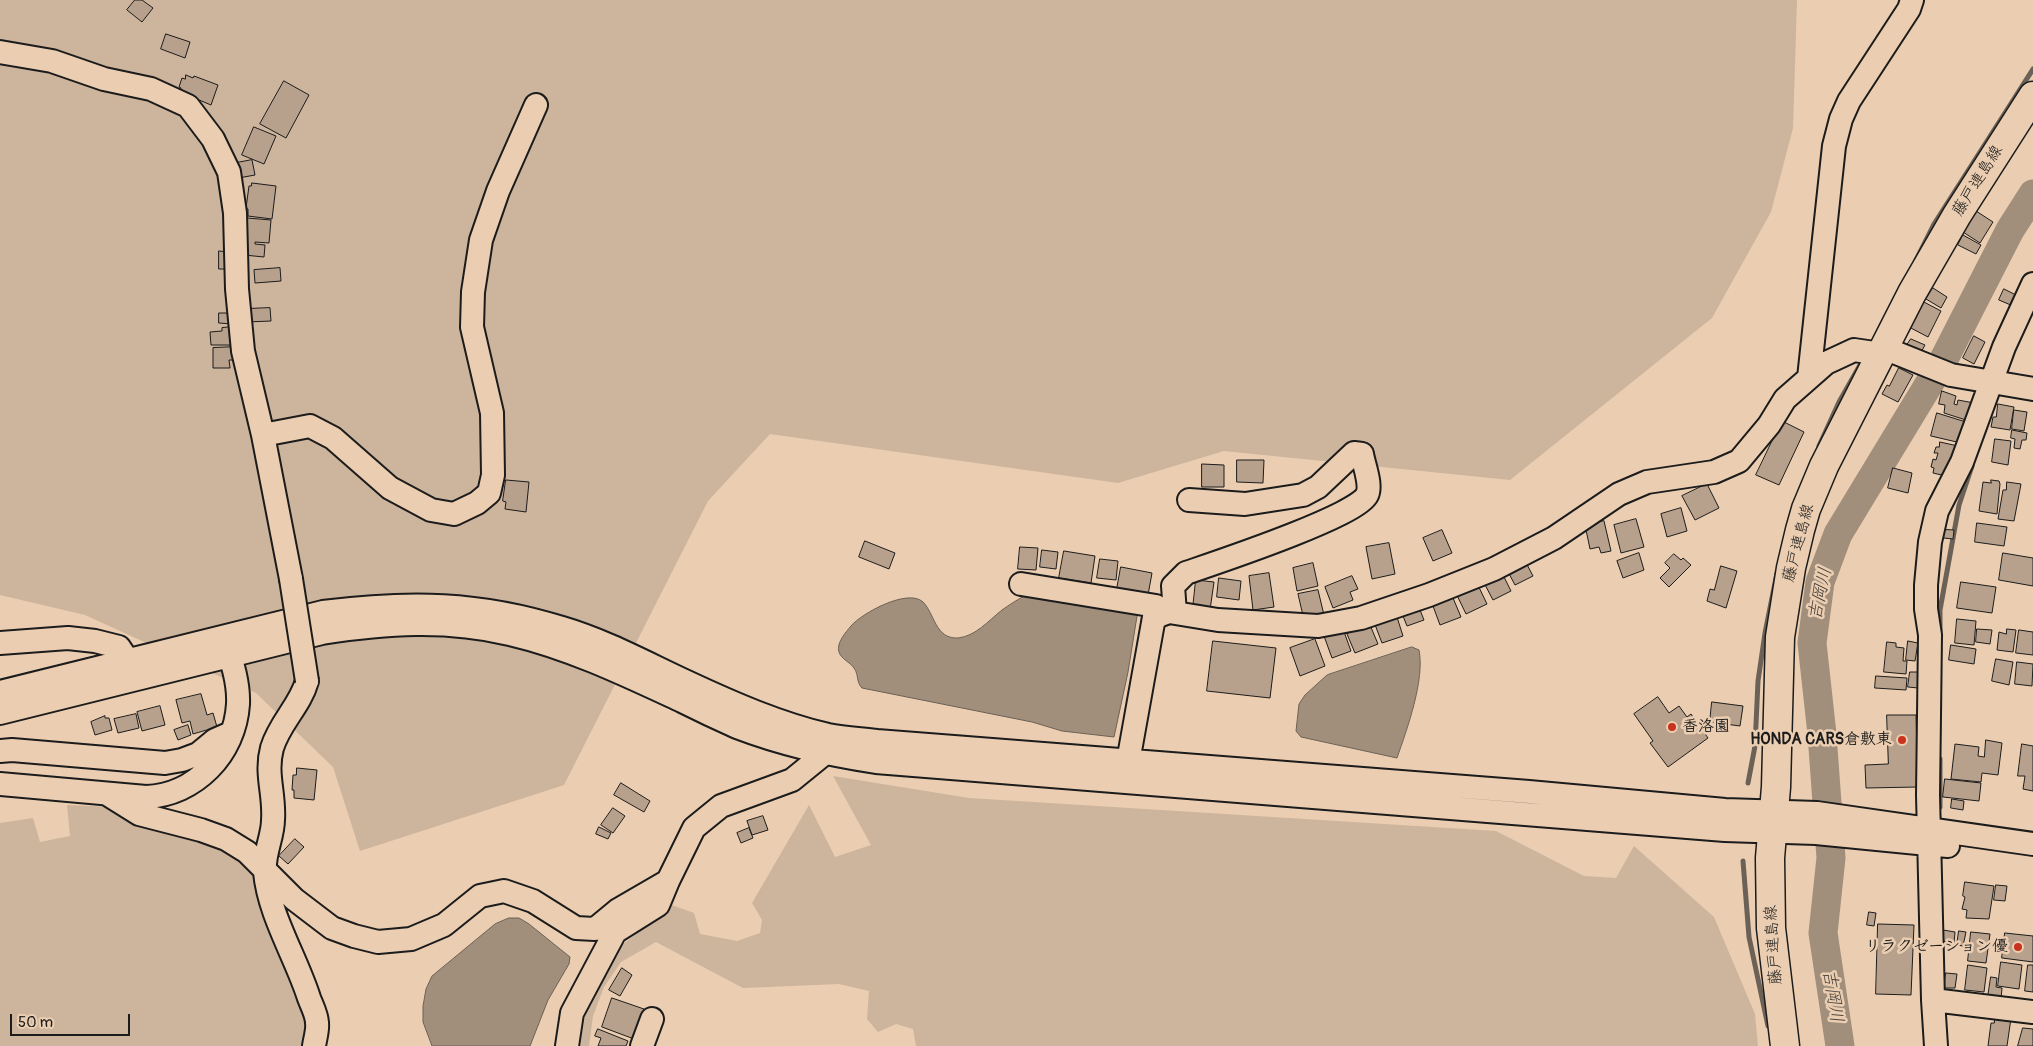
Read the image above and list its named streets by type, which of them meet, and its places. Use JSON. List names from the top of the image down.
{
  "streets": {
    "main road": ["藤戸連島線"]
  },
  "water": ["吉岡川"],
  "places": ["香洛園", "HONDA CARS倉敷東", "リラクゼーション優"],
  "scale_bar": "50 m"
}
